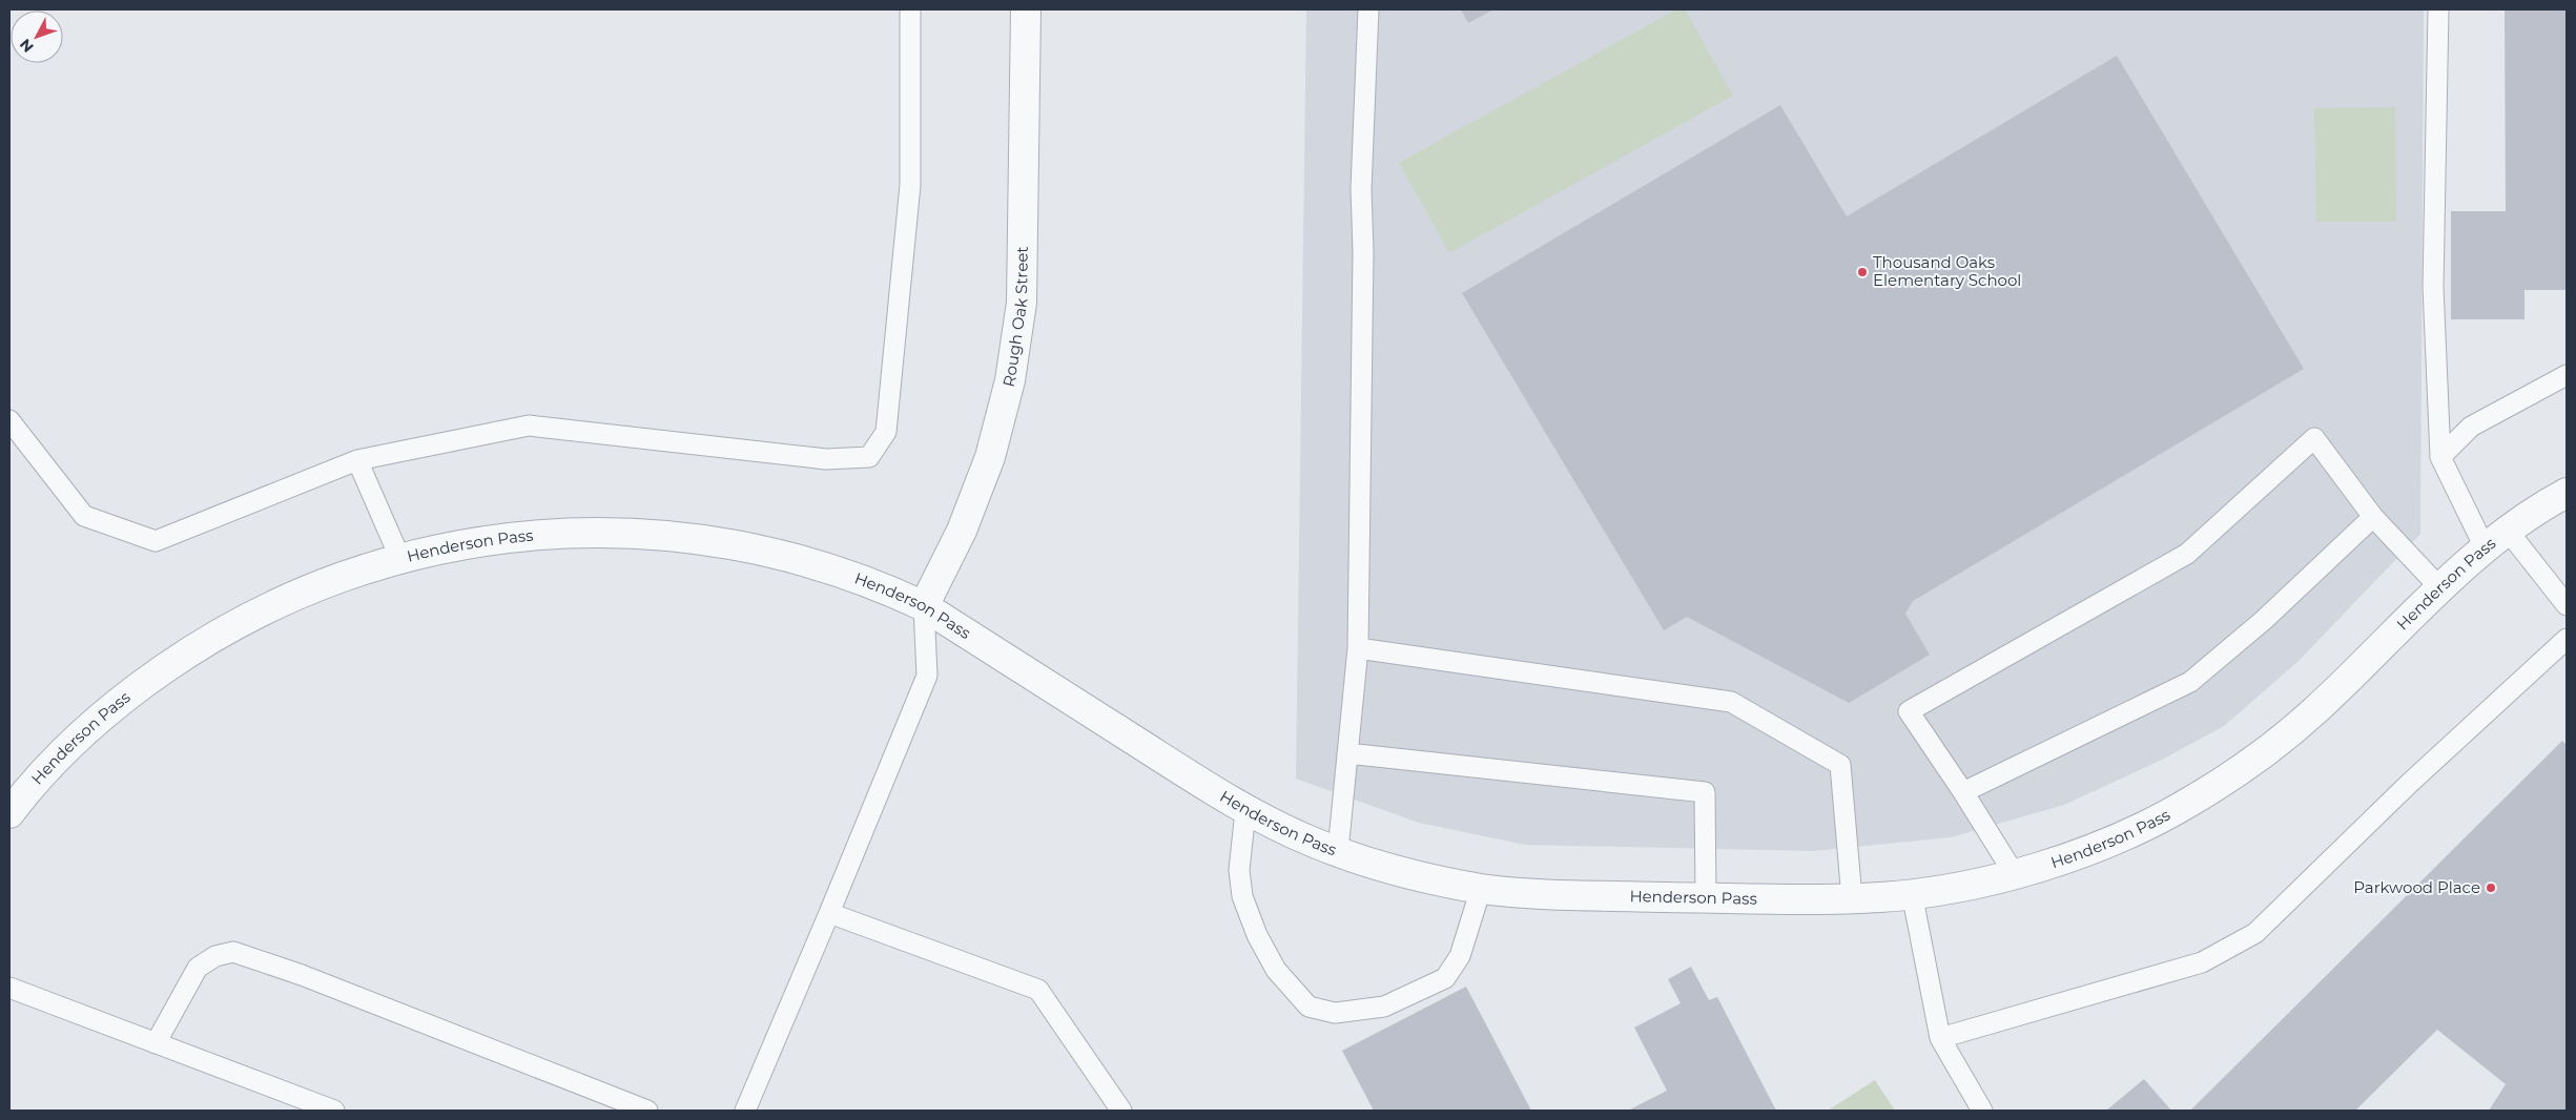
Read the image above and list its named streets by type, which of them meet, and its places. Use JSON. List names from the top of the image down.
{
  "streets": {
    "street": ["Rough Oak Street", "Henderson Pass"]
  },
  "crossings": [
    ["Rough Oak Street", "Henderson Pass"]
  ],
  "places": ["Thousand Oaks Elementary School", "Parkwood Place"],
  "north": "bottom left"
}
